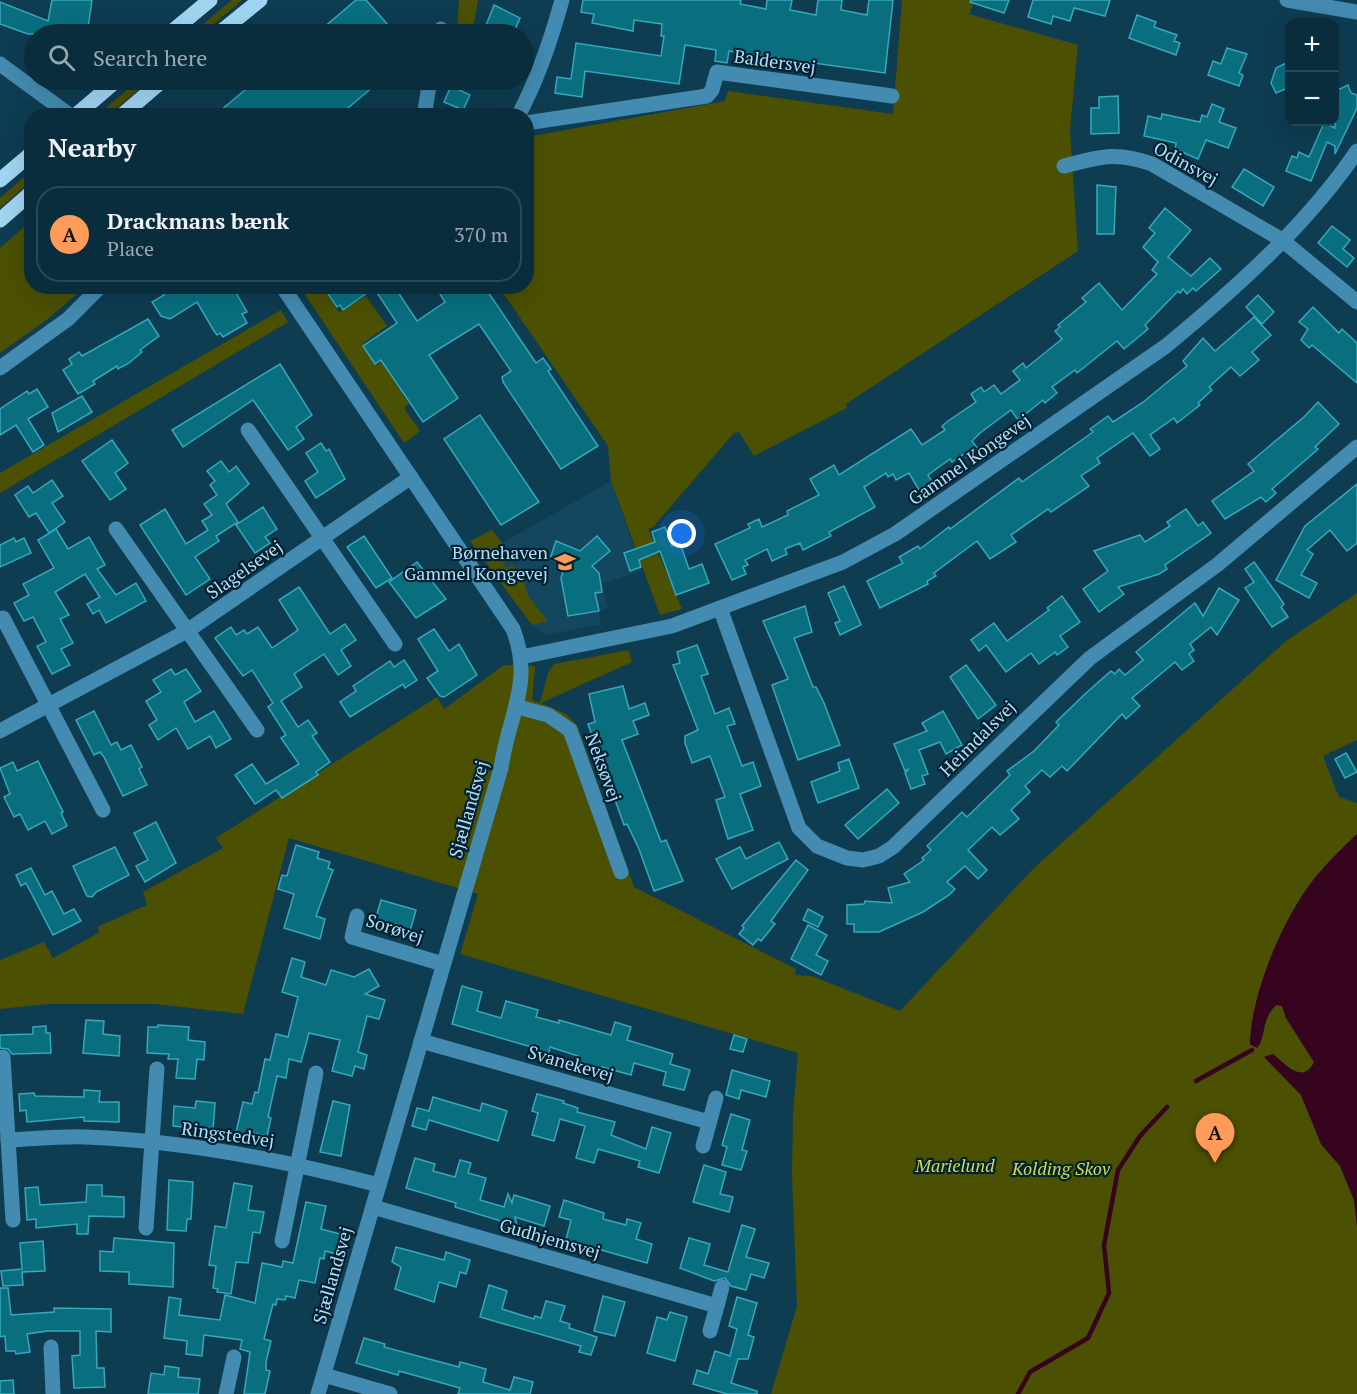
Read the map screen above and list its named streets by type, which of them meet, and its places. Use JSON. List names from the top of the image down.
{
  "streets": {
    "street": [
      "Baldersvej",
      "Odinsvej",
      "Gammel Kongevej",
      "Slagelsevej",
      "Heimdalsvej",
      "Neksøvej",
      "Sjællandsvej",
      "Sorøvej",
      "Svanekevej",
      "Ringstedvej",
      "Gudhjemsvej"
    ]
  },
  "crossings": [
    ["Odinsvej", "Gammel Kongevej"],
    ["Gammel Kongevej", "Heimdalsvej"],
    ["Gammel Kongevej", "Sjællandsvej"],
    ["Slagelsevej", "Sjællandsvej"],
    ["Neksøvej", "Sjællandsvej"],
    ["Sjællandsvej", "Sorøvej"],
    ["Sjællandsvej", "Svanekevej"],
    ["Sjællandsvej", "Ringstedvej"],
    ["Sjællandsvej", "Gudhjemsvej"]
  ],
  "parks": ["Marielund", "Kolding Skov"],
  "places": {
    "school or university": ["Børnehaven Gammel Kongevej"]
  },
  "page": {
    "map_buttons": ["+", "−"],
    "search": "Search here",
    "heading": "Nearby",
    "list": [
      {
        "mark": "A",
        "name": "Drackmans bænk",
        "note": "Place",
        "value": "370 m"
      }
    ],
    "pins": "A"
  }
}
